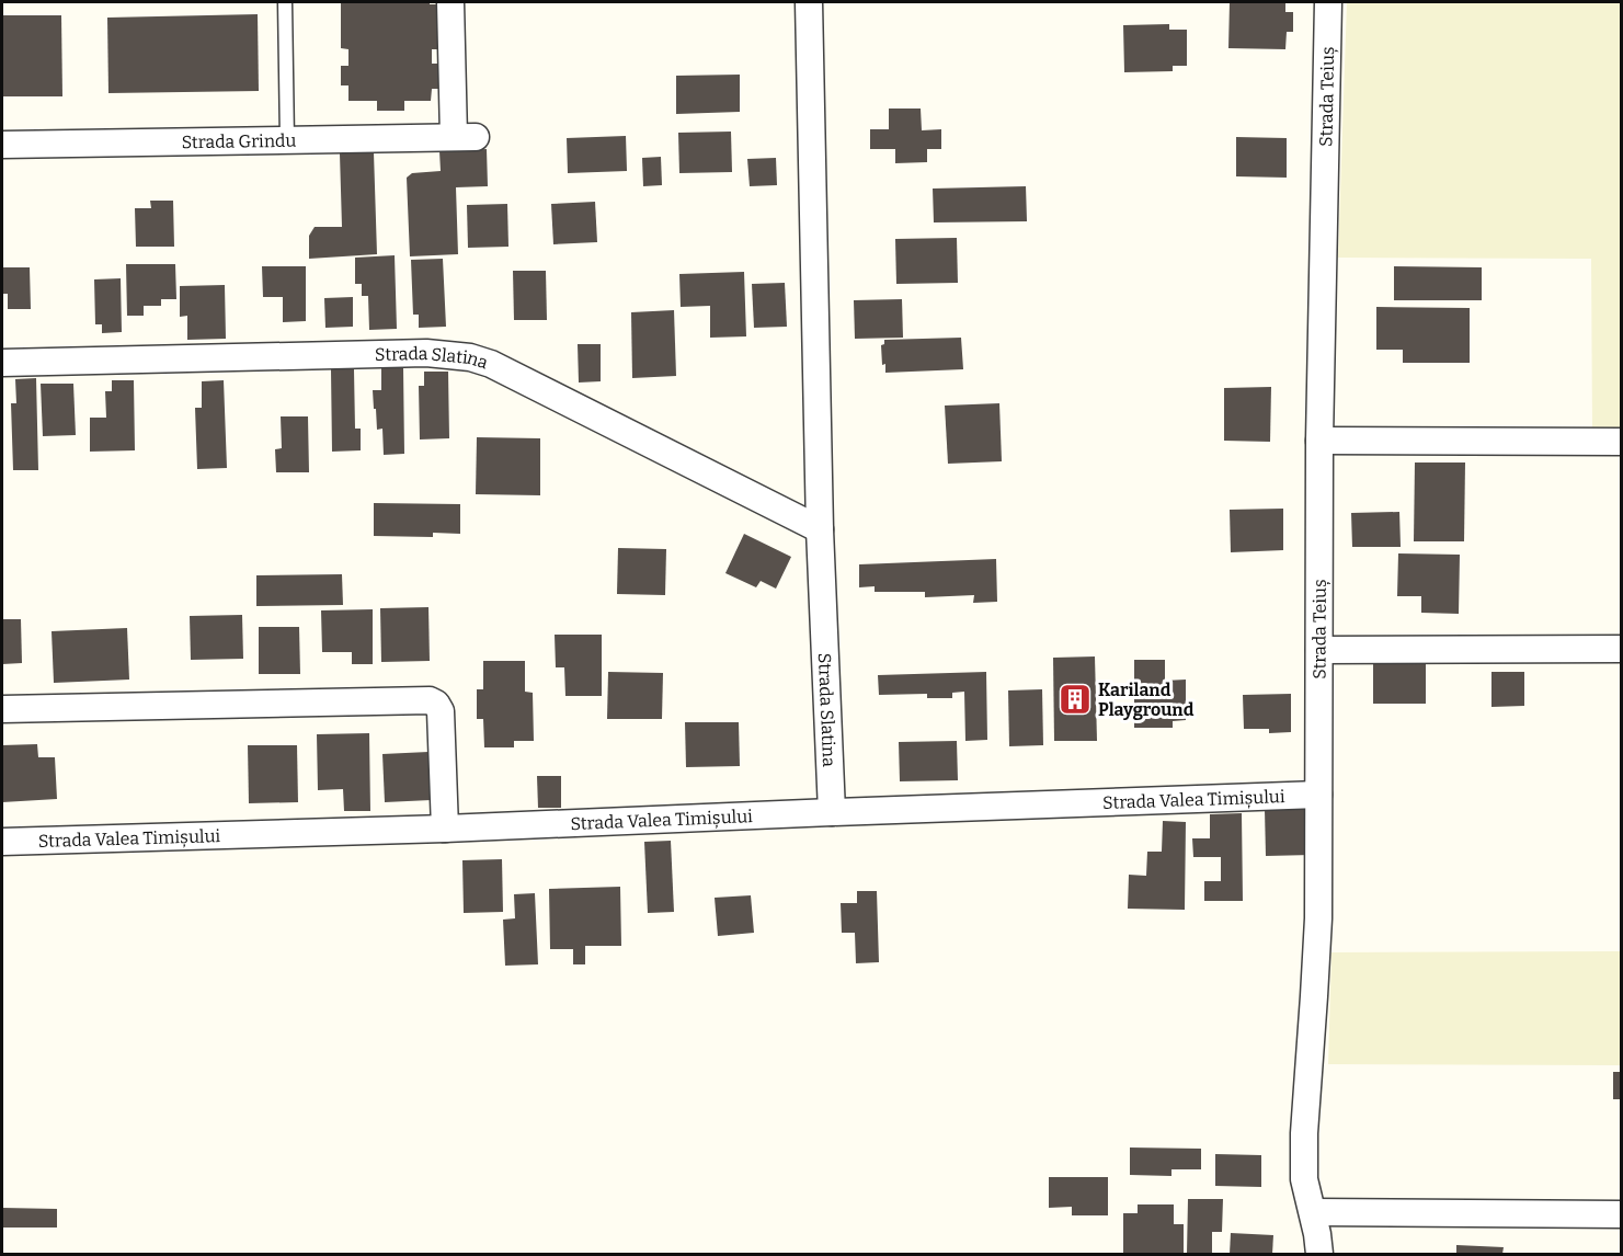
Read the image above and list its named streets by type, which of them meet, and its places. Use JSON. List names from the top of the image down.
{
  "streets": {
    "street": [
      "Strada Teiuș",
      "Strada Grindu",
      "Strada Slatina",
      "Strada Valea Timișului"
    ]
  },
  "crossings": [
    ["Strada Teiuș", "Strada Valea Timișului"],
    ["Strada Slatina", "Strada Valea Timișului"]
  ],
  "places": {
    "building": ["Kariland Playground"]
  }
}
